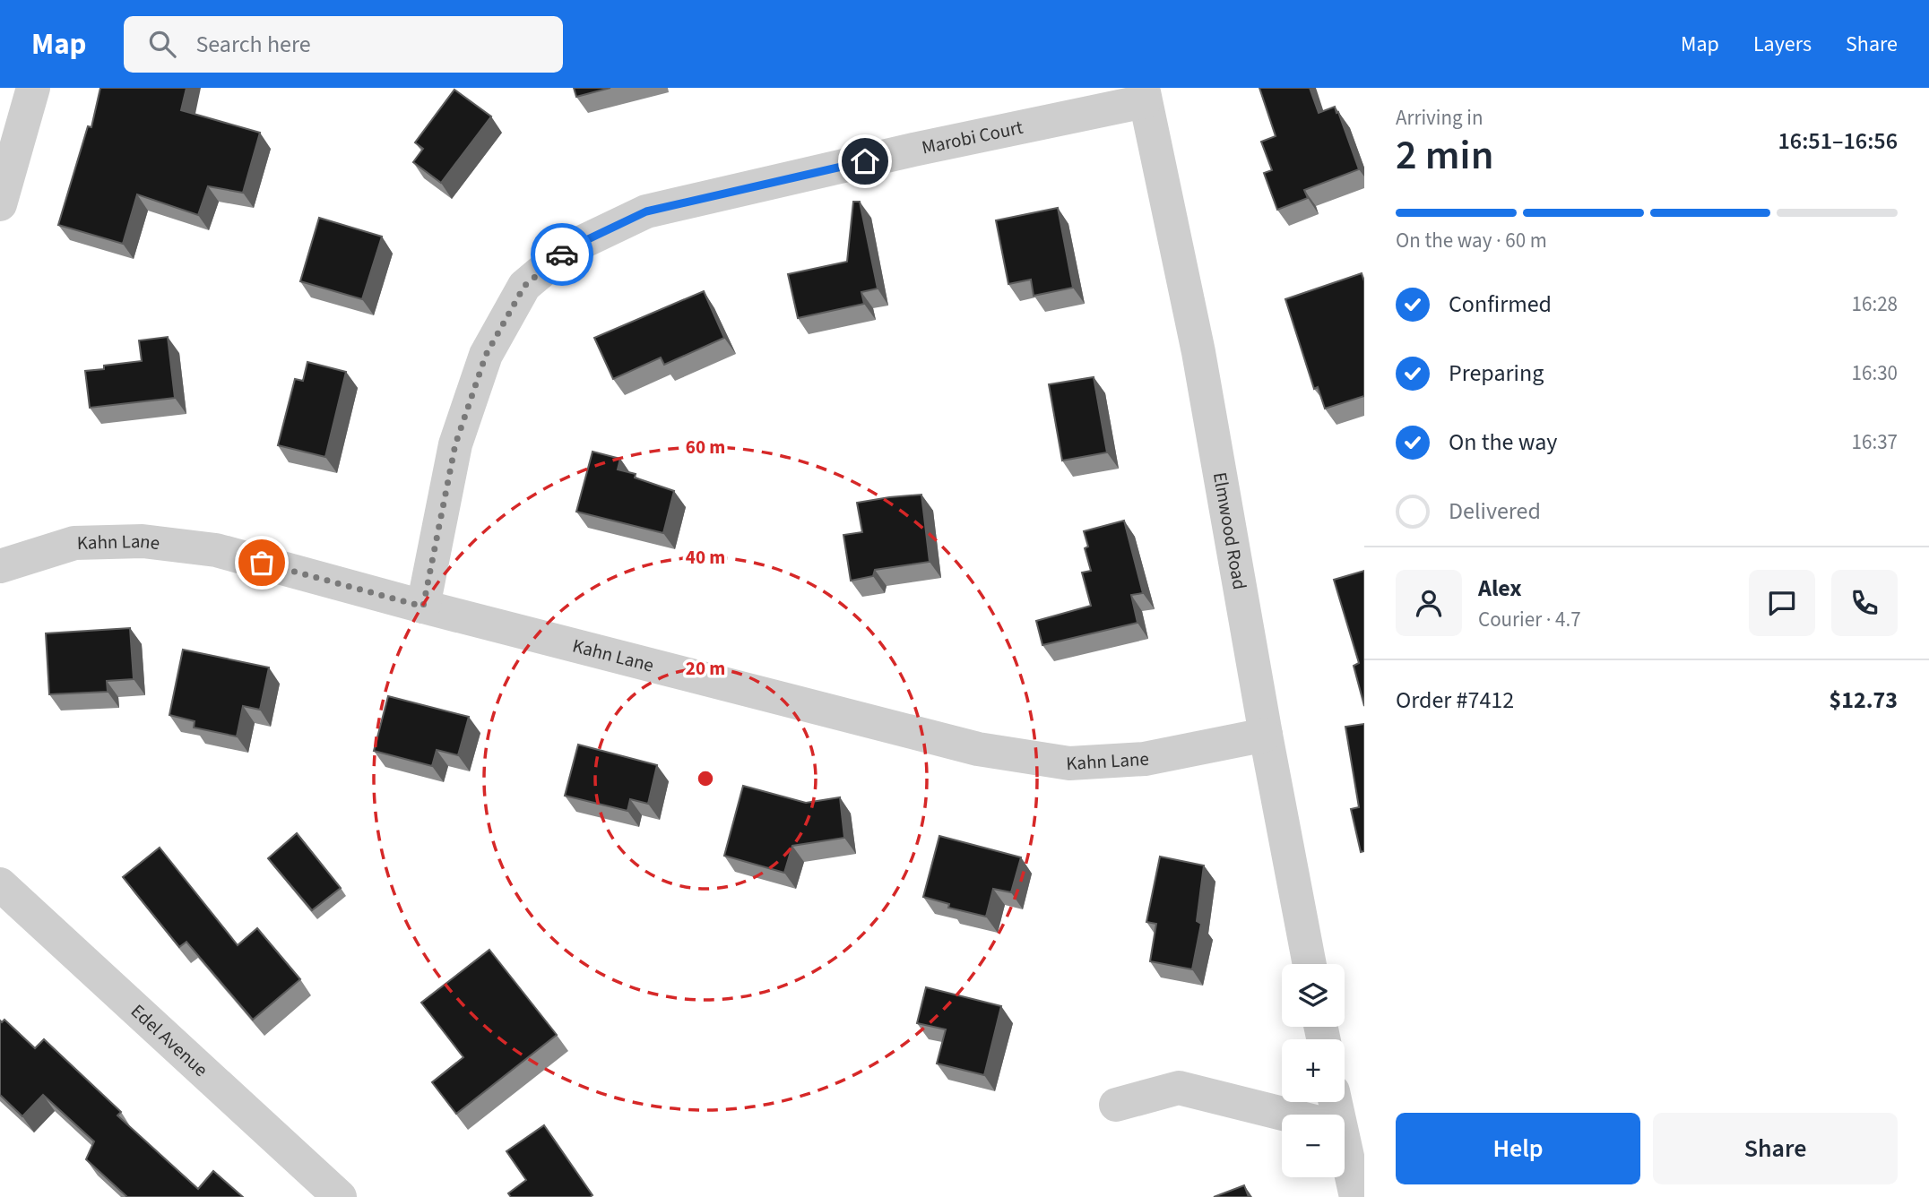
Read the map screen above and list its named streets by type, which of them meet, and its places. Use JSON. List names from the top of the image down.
{
  "streets": {
    "street": [
      "Marobi Court",
      "Elmwood Road",
      "Kahn Lane",
      "Edel Avenue"
    ]
  },
  "crossings": [
    ["Marobi Court", "Elmwood Road"],
    ["Marobi Court", "Kahn Lane"],
    ["Elmwood Road", "Kahn Lane"]
  ],
  "page": {
    "header": "Map",
    "search": "Search here",
    "nav": ["Map", "Layers", "Share"],
    "heading": ["2 min", "Arriving in", "16:51–16:56"],
    "panel": [
      "Alex",
      "Courier · 4.7",
      "Order #7412",
      "$12.73"
    ],
    "bar": "On the way · 60 m",
    "list": [
      ["Confirmed", "16:28"],
      ["Preparing", "16:30"],
      ["On the way", "16:37"],
      "Delivered"
    ],
    "map_buttons": ["+", "−"],
    "buttons": ["Help", "Share"]
  },
  "rings": ["60 m", "40 m", "20 m"]
}
